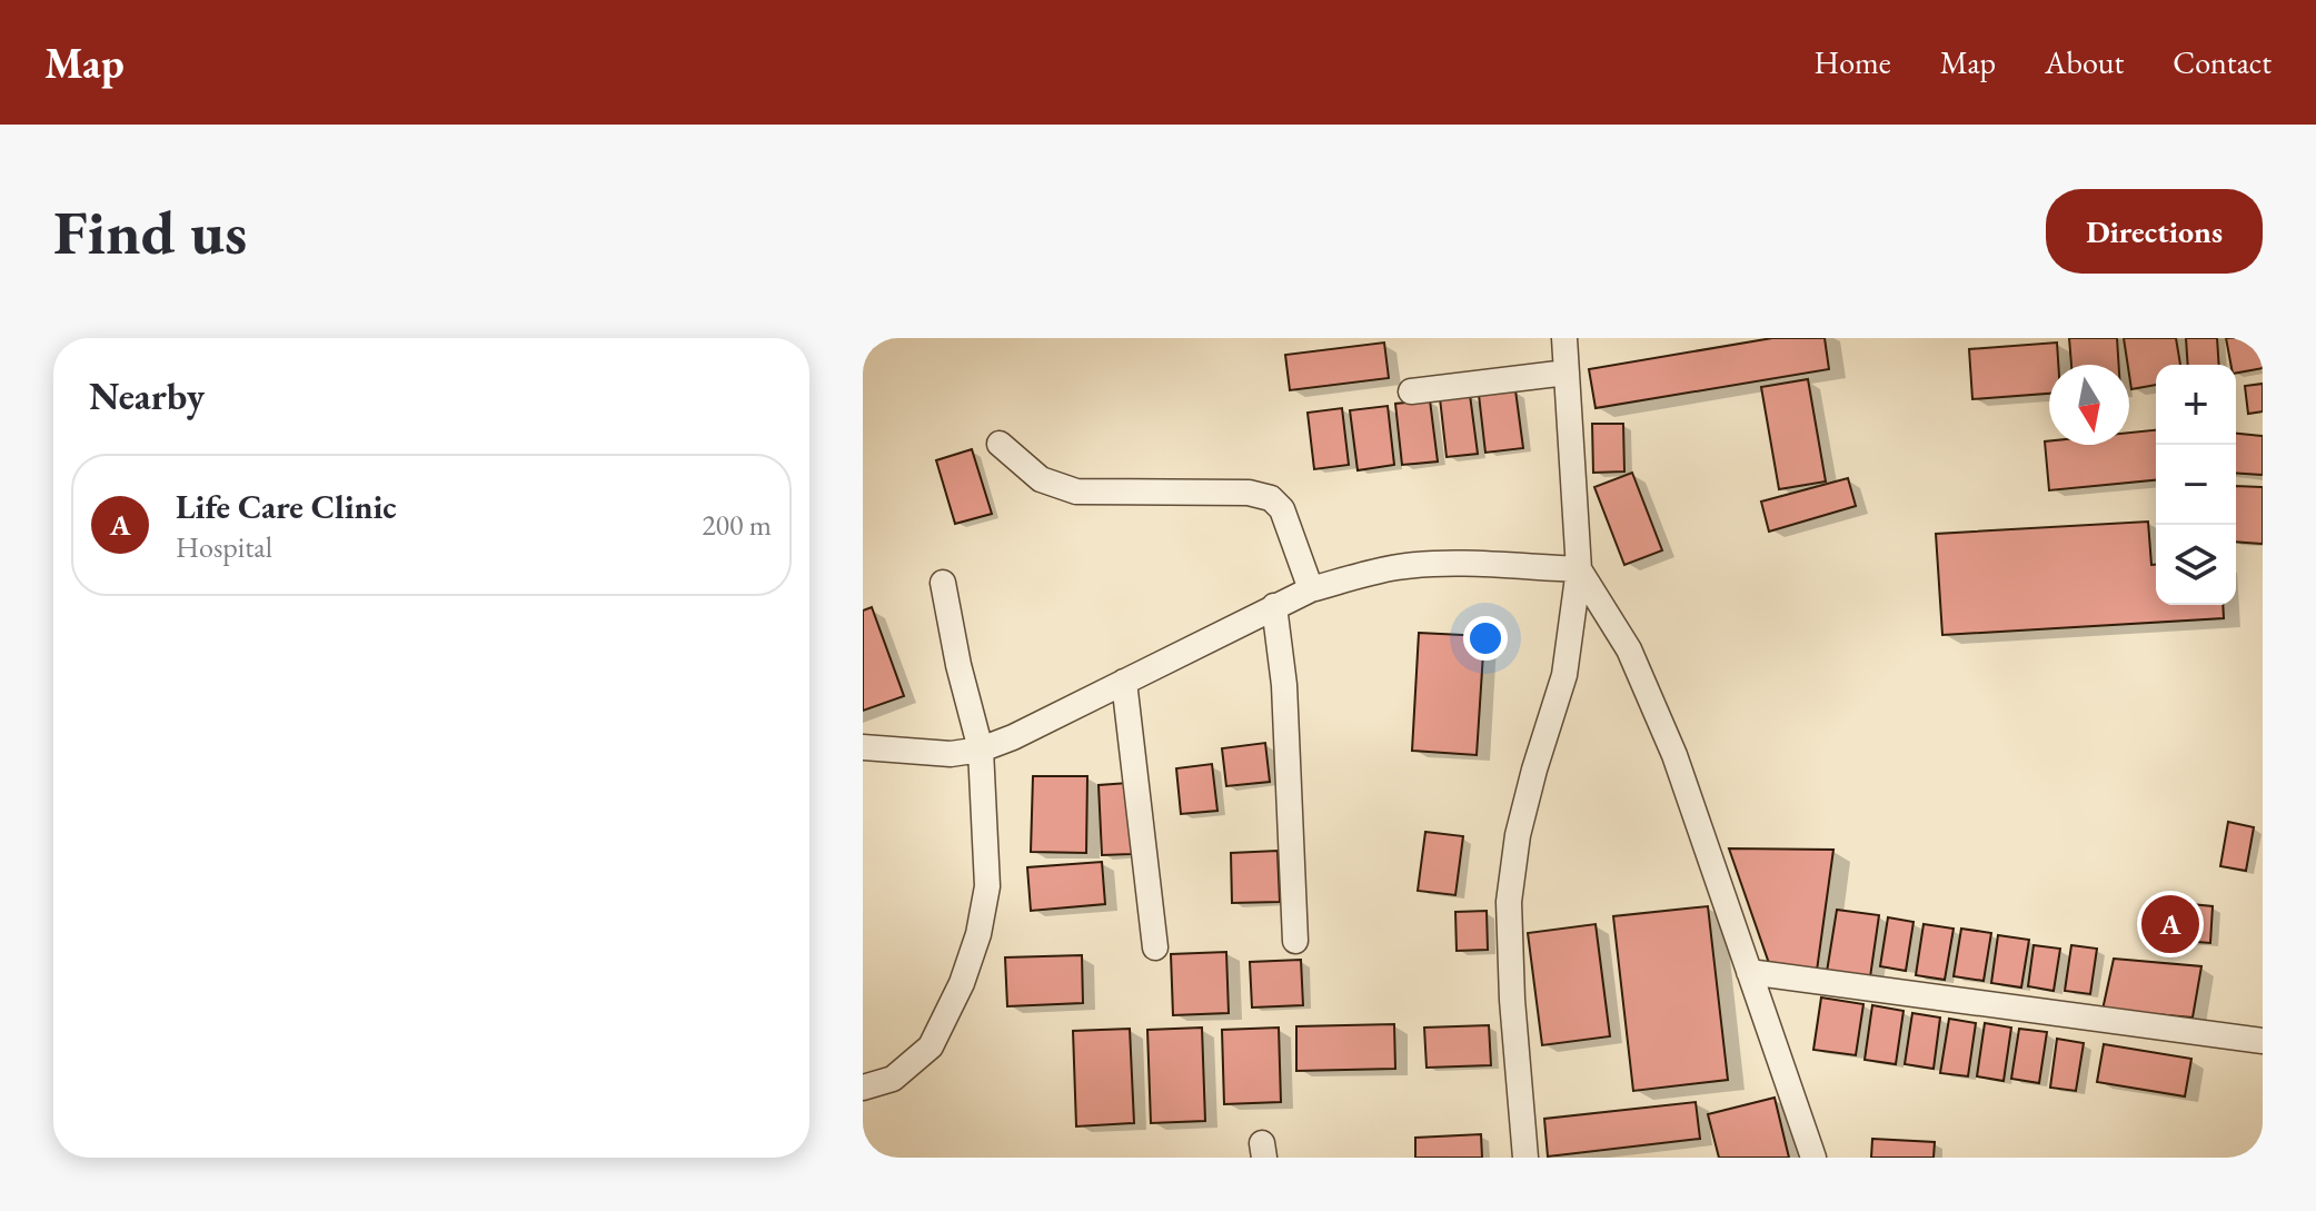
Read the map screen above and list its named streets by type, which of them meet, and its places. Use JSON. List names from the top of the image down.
{
  "north": "bottom",
  "page": {
    "header": "Map",
    "nav": [
      "Home",
      "Map",
      "About",
      "Contact"
    ],
    "buttons": "Directions",
    "title": "Find us",
    "heading": "Nearby",
    "map_buttons": ["+", "−"],
    "list": [
      {
        "mark": "A",
        "name": "Life Care Clinic",
        "note": "Hospital",
        "value": "200 m"
      }
    ],
    "pins": "A"
  }
}
